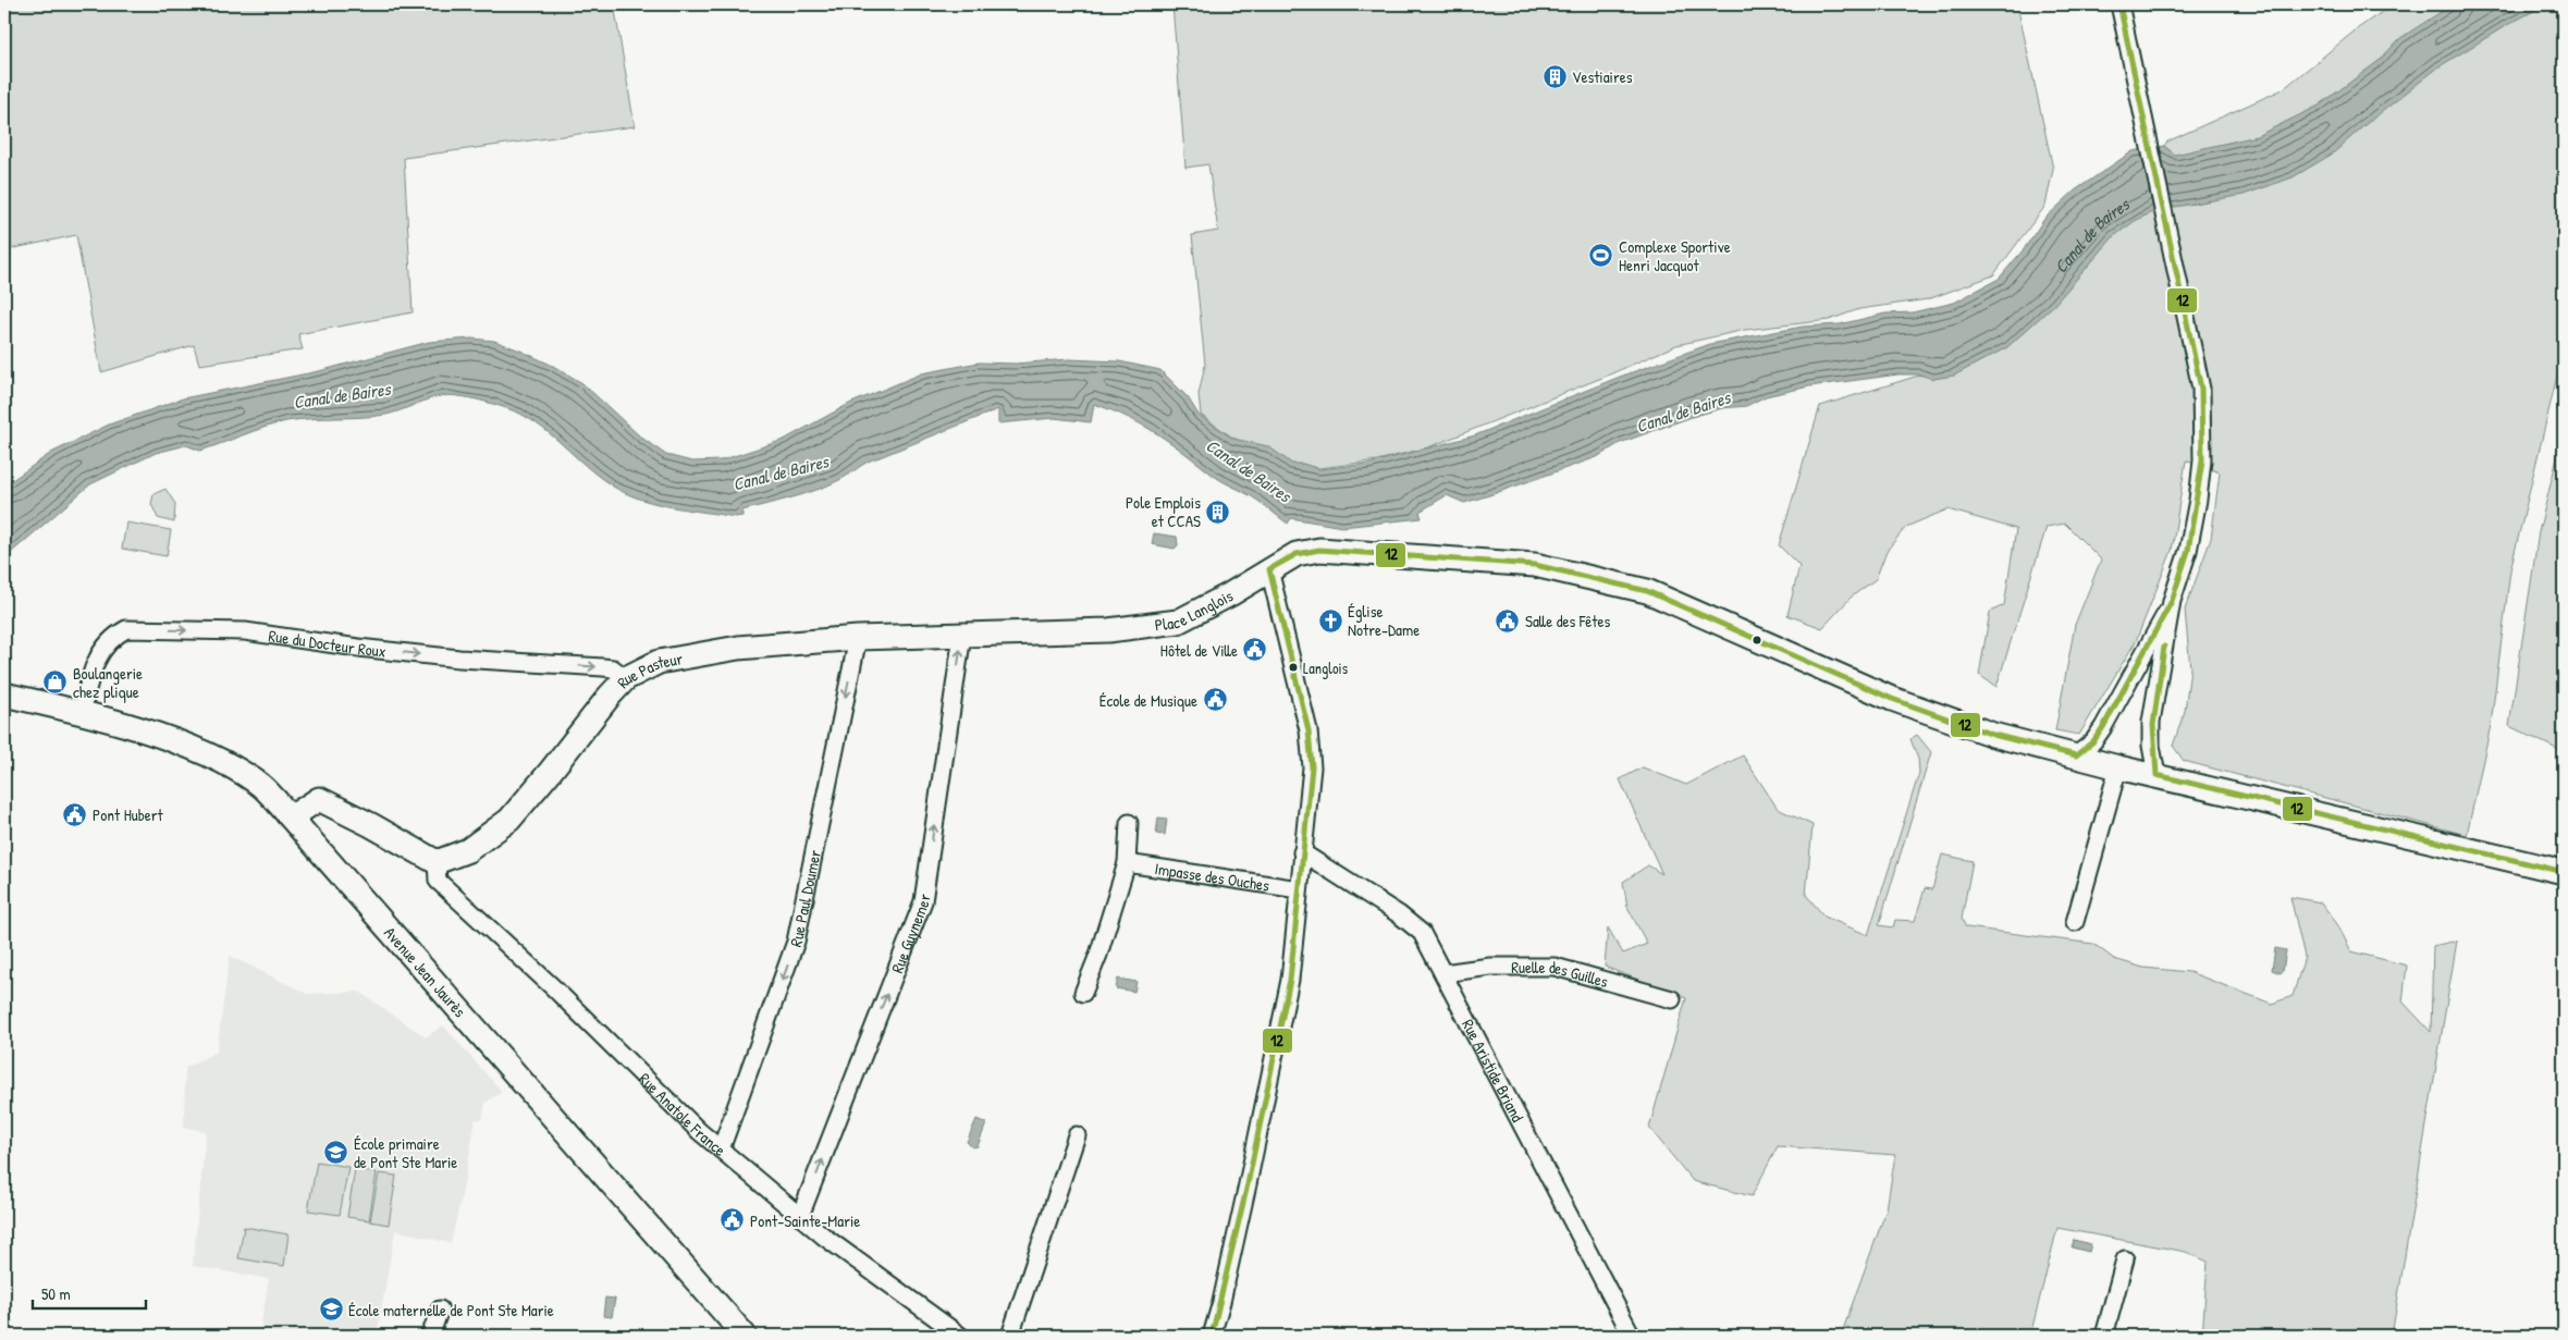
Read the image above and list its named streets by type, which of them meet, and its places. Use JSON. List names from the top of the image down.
{
  "streets": {
    "main road": ["Place Langlois", "Rue Pasteur", "Avenue Jean Jaurès"],
    "street": [
      "Rue du Docteur Roux",
      "Impasse des Ouches",
      "Rue Paul Doumer",
      "Rue Guynemer",
      "Ruelle des Guilles",
      "Rue Aristide Briand",
      "Rue Anatole France"
    ]
  },
  "crossings": [
    ["Place Langlois", "Rue Pasteur"],
    ["Rue du Docteur Roux", "Rue Pasteur"],
    ["Rue du Docteur Roux", "Avenue Jean Jaurès"],
    ["Rue Pasteur", "Rue Paul Doumer"],
    ["Rue Pasteur", "Rue Guynemer"],
    ["Rue Pasteur", "Rue Anatole France"],
    ["Rue Paul Doumer", "Rue Anatole France"],
    ["Rue Guynemer", "Rue Anatole France"],
    ["Ruelle des Guilles", "Rue Aristide Briand"]
  ],
  "one_way": ["Rue du Docteur Roux", "Rue Paul Doumer", "Rue Guynemer"],
  "water": ["Canal de Baires"],
  "places": {
    "building": ["Vestiaires", "Pole Emplois et CCAS"],
    "sports": ["Complexe Sportive Henri Jacquot"],
    "church": ["Église Notre-Dame"],
    "public building": [
      "Salle des Fêtes",
      "Hôtel de Ville",
      "École de Musique",
      "Pont Hubert",
      "Pont-Sainte-Marie"
    ],
    "other": ["Langlois"],
    "shop": ["Boulangerie chez plique"],
    "school or university": ["École primaire de Pont Ste Marie", "École maternelle de Pont Ste Marie"]
  },
  "lines": ["transit line 12"],
  "scale_bar": "50 m"
}
